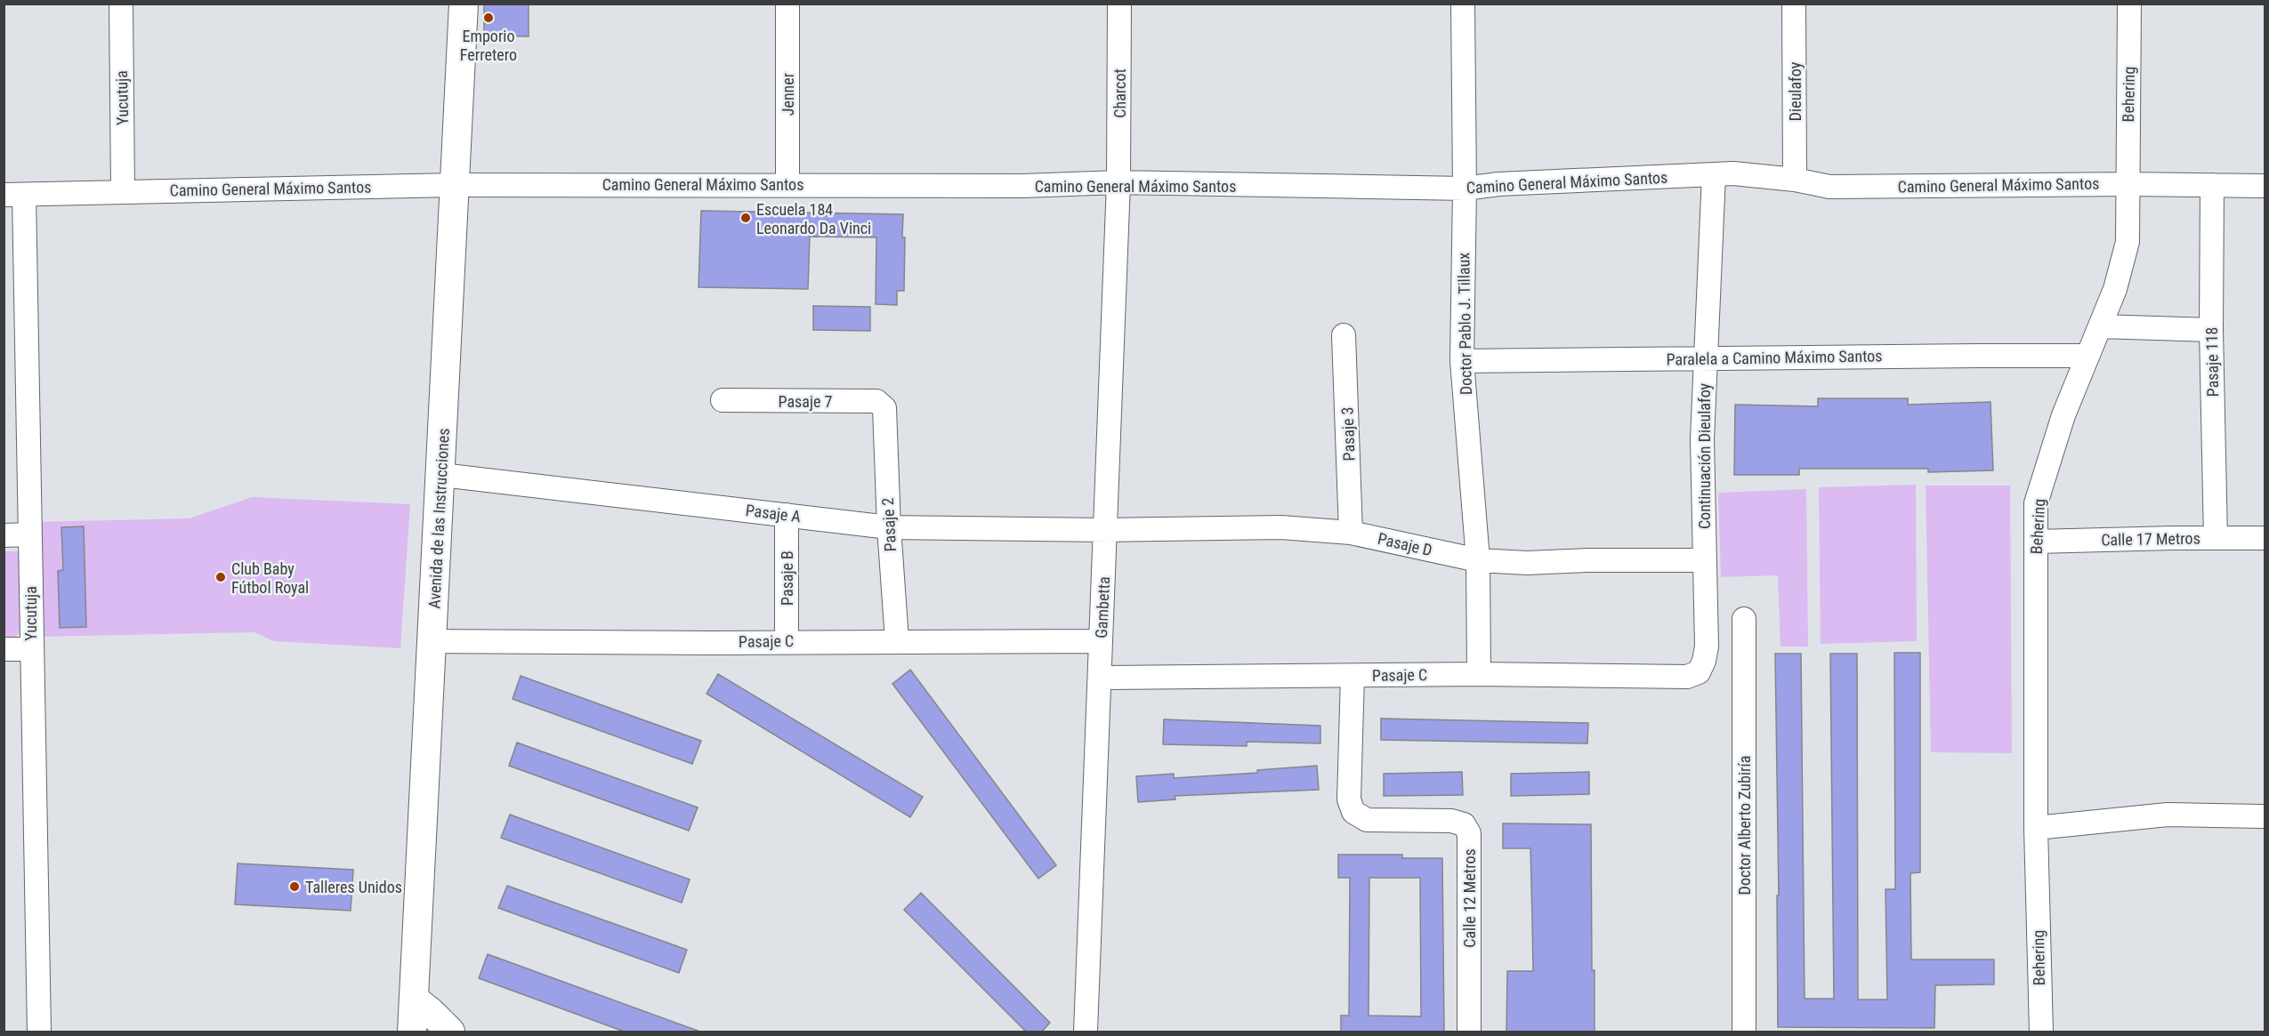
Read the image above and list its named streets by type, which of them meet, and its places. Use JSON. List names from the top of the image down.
{
  "streets": {
    "main road": ["Avenida de las Instrucciones"],
    "street": [
      "Dieulafoy",
      "Charcot",
      "Jenner",
      "Behering",
      "Yucutuja",
      "Camino General Máximo Santos",
      "Doctor Pablo J. Tillaux",
      "Paralela a Camino Máximo Santos",
      "Pasaje 118",
      "Pasaje 7",
      "Pasaje 3",
      "Continuación Dieulafoy",
      "Pasaje A",
      "Pasaje 2",
      "Calle 17 Metros",
      "Pasaje D",
      "Pasaje B",
      "Gambetta",
      "Pasaje C",
      "Doctor Alberto Zubiría",
      "Calle 12 Metros"
    ]
  },
  "crossings": [
    ["Dieulafoy", "Camino General Máximo Santos"],
    ["Charcot", "Camino General Máximo Santos"],
    ["Charcot", "Gambetta"],
    ["Jenner", "Camino General Máximo Santos"],
    ["Behering", "Camino General Máximo Santos"],
    ["Behering", "Paralela a Camino Máximo Santos"],
    ["Behering", "Calle 17 Metros"],
    ["Yucutuja", "Camino General Máximo Santos"],
    ["Camino General Máximo Santos", "Doctor Pablo J. Tillaux"],
    ["Camino General Máximo Santos", "Pasaje 118"],
    ["Camino General Máximo Santos", "Continuación Dieulafoy"],
    ["Camino General Máximo Santos", "Avenida de las Instrucciones"],
    ["Camino General Máximo Santos", "Gambetta"],
    ["Doctor Pablo J. Tillaux", "Paralela a Camino Máximo Santos"],
    ["Doctor Pablo J. Tillaux", "Pasaje D"],
    ["Doctor Pablo J. Tillaux", "Pasaje C"],
    ["Paralela a Camino Máximo Santos", "Continuación Dieulafoy"],
    ["Pasaje 118", "Calle 17 Metros"],
    ["Pasaje 7", "Pasaje 2"],
    ["Pasaje 3", "Pasaje D"],
    ["Continuación Dieulafoy", "Pasaje D"],
    ["Continuación Dieulafoy", "Pasaje C"],
    ["Pasaje A", "Avenida de las Instrucciones"],
    ["Pasaje A", "Pasaje 2"],
    ["Pasaje A", "Pasaje D"],
    ["Pasaje A", "Pasaje B"],
    ["Pasaje A", "Gambetta"],
    ["Avenida de las Instrucciones", "Pasaje C"],
    ["Pasaje 2", "Pasaje C"],
    ["Pasaje D", "Gambetta"],
    ["Pasaje B", "Pasaje C"],
    ["Gambetta", "Pasaje C"],
    ["Pasaje C", "Calle 12 Metros"]
  ],
  "places": [
    "Emporio Ferretero",
    "Escuela 184 Leonardo Da Vinci",
    "Club Baby Fútbol Royal",
    "Talleres Unidos"
  ]
}
